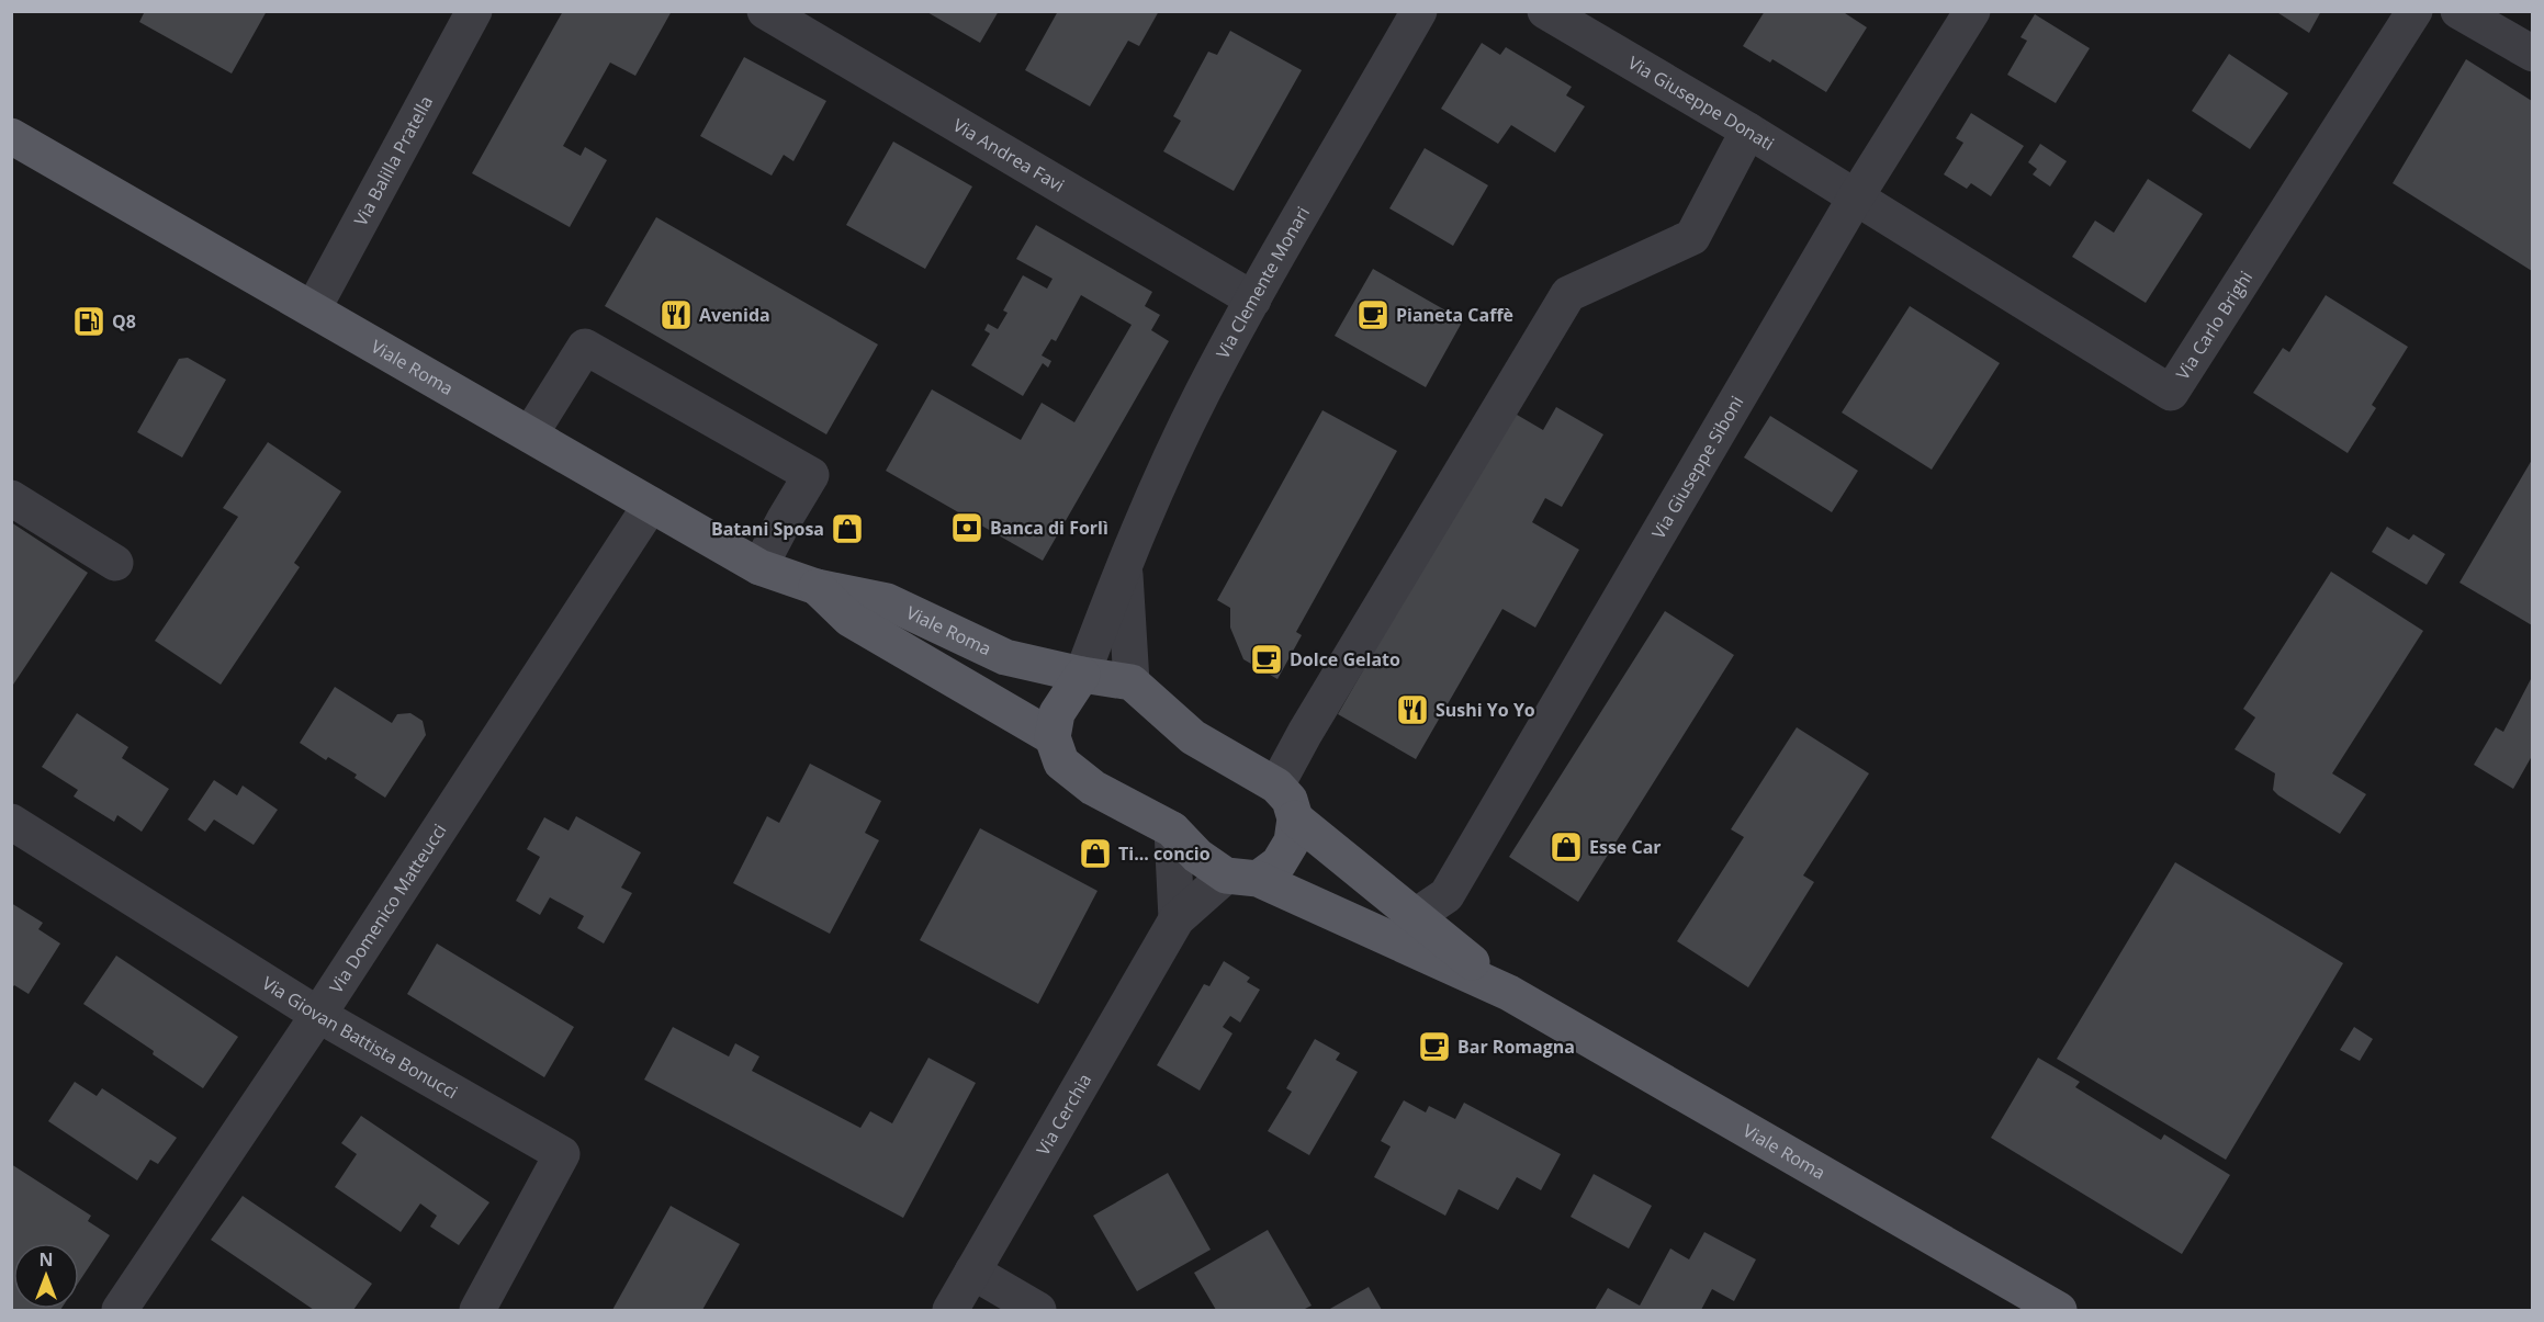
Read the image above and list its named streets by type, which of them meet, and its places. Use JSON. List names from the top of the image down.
{
  "streets": {
    "main road": ["Viale Roma"],
    "street": [
      "Via Giuseppe Donati",
      "Via Andrea Favi",
      "Via Balilla Pratella",
      "Via Clemente Monari",
      "Via Carlo Brighi",
      "Via Giuseppe Siboni",
      "Via Domenico Matteucci",
      "Via Giovan Battista Bonucci",
      "Via Cerchia"
    ]
  },
  "crossings": [
    ["Via Giuseppe Donati", "Via Carlo Brighi"],
    ["Via Giuseppe Donati", "Via Giuseppe Siboni"],
    ["Via Andrea Favi", "Via Clemente Monari"],
    ["Via Balilla Pratella", "Viale Roma"],
    ["Via Clemente Monari", "Viale Roma"],
    ["Via Carlo Brighi", "Via Giuseppe Siboni"],
    ["Viale Roma", "Via Giuseppe Siboni"],
    ["Viale Roma", "Via Domenico Matteucci"],
    ["Viale Roma", "Via Cerchia"],
    ["Via Domenico Matteucci", "Via Giovan Battista Bonucci"]
  ],
  "places": {
    "restaurant": ["Avenida", "Sushi Yo Yo"],
    "cafe": ["Pianeta Caffè", "Dolce Gelato", "Bar Romagna"],
    "fuel station": ["Q8"],
    "bank": ["Banca di Forlì"],
    "shop": ["Batani Sposa", "Esse Car", "Ti... concio"]
  },
  "north": "top"
}
